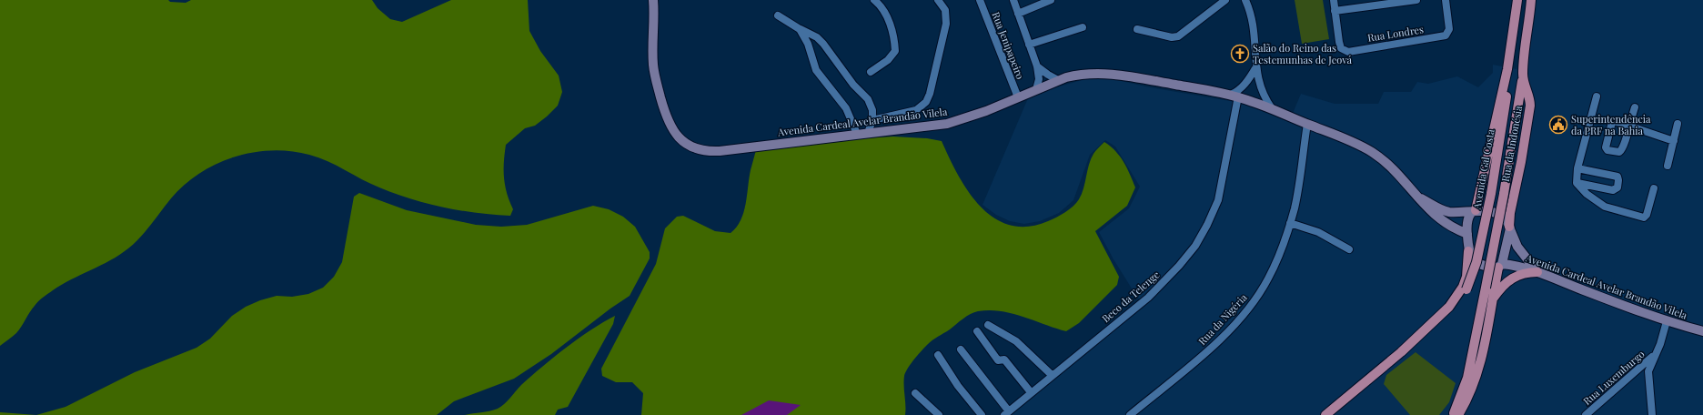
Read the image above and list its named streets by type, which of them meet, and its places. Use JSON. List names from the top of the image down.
{
  "streets": {
    "main road": ["Avenida Cardeal Avelar Brandão Vilela", "Rua da Indonésia", "Avenida Gal Costa"],
    "street": [
      "Rua Londres",
      "Rua Jenipapeiro",
      "Beco da Telenge",
      "Rua da Nigéria",
      "Rua Luxemburgo"
    ]
  },
  "crossings": [
    ["Rua Jenipapeiro", "Avenida Cardeal Avelar Brandão Vilela"],
    ["Avenida Cardeal Avelar Brandão Vilela", "Rua da Indonésia"],
    ["Avenida Cardeal Avelar Brandão Vilela", "Avenida Gal Costa"],
    ["Avenida Cardeal Avelar Brandão Vilela", "Beco da Telenge"],
    ["Avenida Cardeal Avelar Brandão Vilela", "Rua da Nigéria"],
    ["Rua da Indonésia", "Avenida Gal Costa"]
  ],
  "places": {
    "church": ["Salão do Reino das Testemunhas de Jeová"],
    "public building": ["Superintendência da PRF na Bahia"]
  }
}
